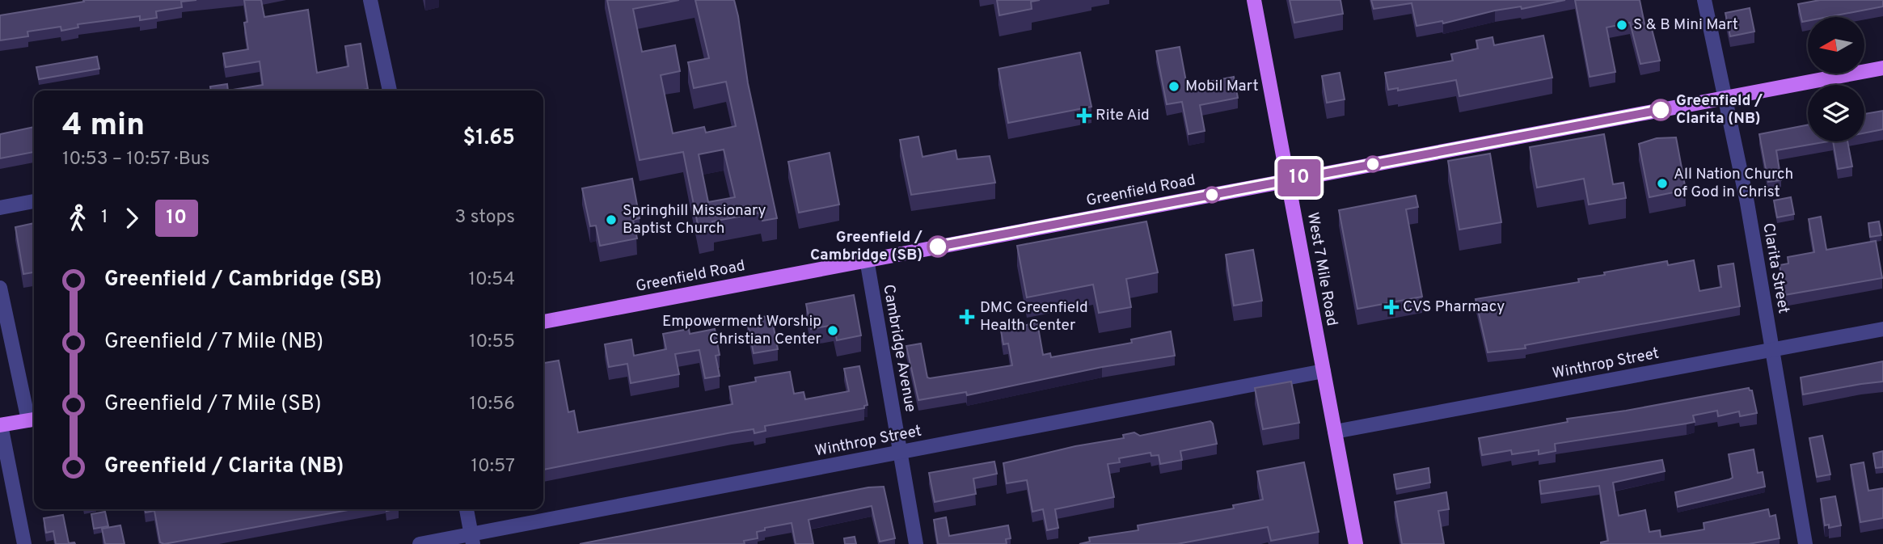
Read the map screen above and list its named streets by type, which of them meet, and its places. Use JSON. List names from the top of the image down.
{
  "streets": {
    "main road": ["Greenfield Road", "West 7 Mile Road"],
    "street": ["Clarita Street", "Cambridge Avenue", "Winthrop Street"]
  },
  "crossings": [
    ["Greenfield Road", "Clarita Street"],
    ["Greenfield Road", "West 7 Mile Road"],
    ["Greenfield Road", "Cambridge Avenue"],
    ["Clarita Street", "Winthrop Street"],
    ["West 7 Mile Road", "Winthrop Street"],
    ["Cambridge Avenue", "Winthrop Street"]
  ],
  "places": {
    "other": [
      "S & B Mini Mart",
      "Mobil Mart",
      "Greenfield / Clarita (NB)",
      "All Nation Church of God in Christ",
      "Springhill Missionary Baptist Church",
      "Greenfield / Cambridge (SB)",
      "Empowerment Worship Christian Center"
    ],
    "health": ["Rite Aid", "CVS Pharmacy", "DMC Greenfield Health Center"]
  },
  "lines": ["bus line 10"],
  "north": "left",
  "page": {
    "on_map": "10",
    "heading": ["4 min", "10:53 – 10:57 · Bus", "$1.65"],
    "legs": ["1", "10", "3 stops"],
    "list": [
      {
        "name": "Greenfield / Cambridge (SB)",
        "value": "10:54"
      },
      {
        "name": "Greenfield / 7 Mile (NB)",
        "value": "10:55"
      },
      {
        "name": "Greenfield / 7 Mile (SB)",
        "value": "10:56"
      },
      {
        "name": "Greenfield / Clarita (NB)",
        "value": "10:57"
      }
    ]
  }
}
